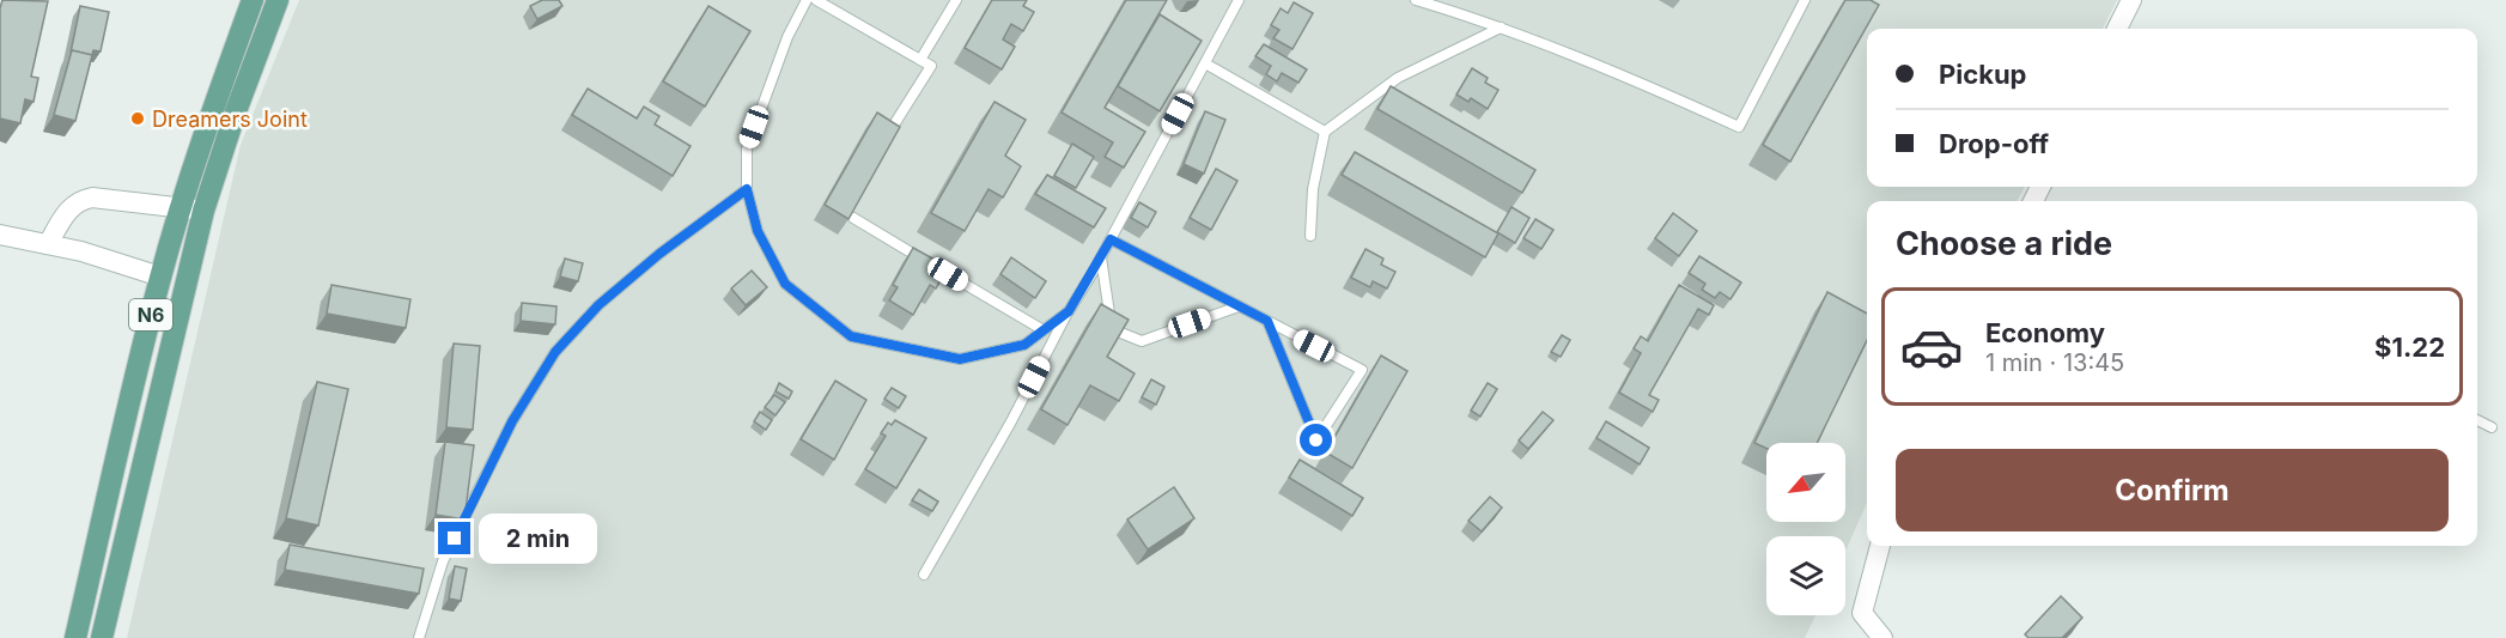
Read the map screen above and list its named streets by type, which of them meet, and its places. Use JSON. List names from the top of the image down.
{
  "streets": {
    "main road": ["N6"]
  },
  "places": ["Dreamers Joint"],
  "north": "bottom left",
  "page": {
    "banner": ["Pickup", "Drop-off"],
    "heading": "Choose a ride",
    "list": [
      {
        "name": "Economy",
        "note": "1 min · 13:45",
        "value": "$1.22"
      }
    ],
    "buttons": "Confirm",
    "bubble": "2 min"
  }
}
